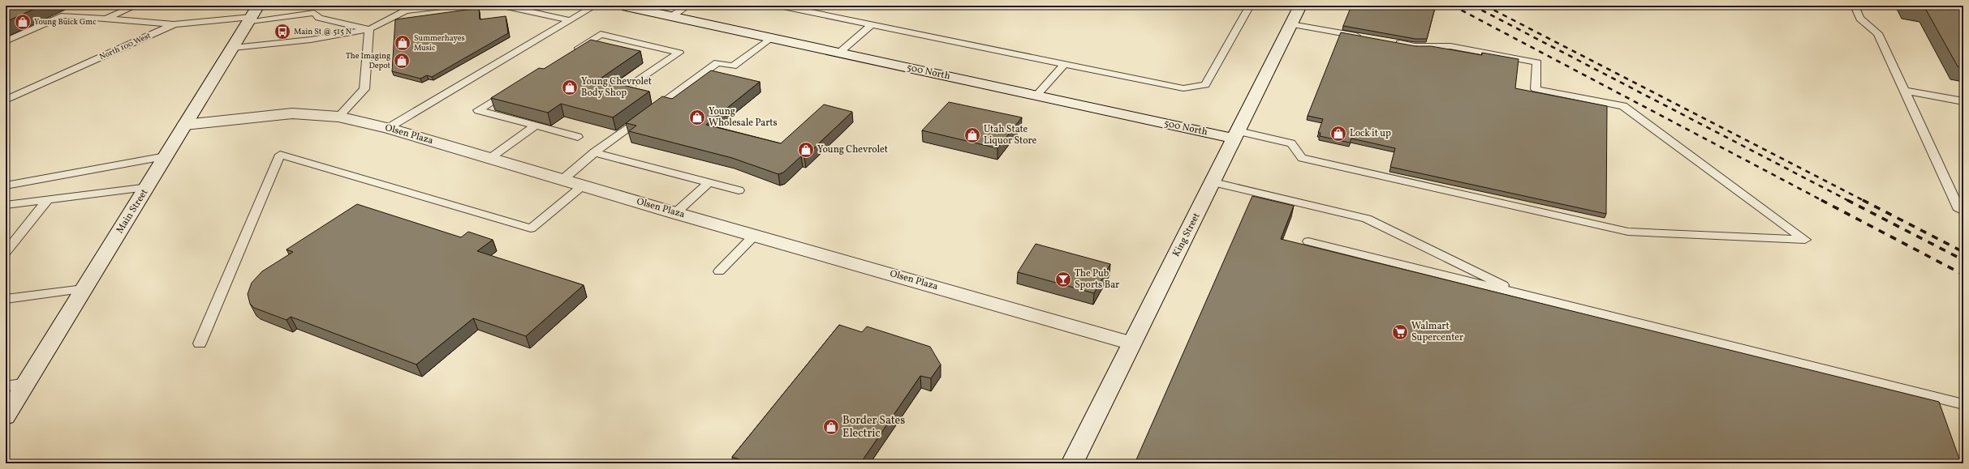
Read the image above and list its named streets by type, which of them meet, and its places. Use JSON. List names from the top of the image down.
{
  "streets": {
    "street": [
      "500 North",
      "Olsen Plaza",
      "Main Street",
      "King Street"
    ],
    "lane": ["North 100 West"]
  },
  "crossings": [
    ["North 100 West", "Main Street"],
    ["500 North", "King Street"],
    ["Olsen Plaza", "Main Street"],
    ["Olsen Plaza", "King Street"]
  ],
  "places": {
    "shop": [
      "Young Buick Gmc",
      "Summerhayes Music",
      "The Imaging Depot",
      "Young Chevrolet Body Shop",
      "Young Wholesale Parts",
      "Lock it up",
      "Utah State Liquor Store",
      "Young Chevrolet",
      "Border Sates Electric"
    ],
    "bus stop": ["Main St @ 515 N"],
    "bar": ["The Pub Sports Bar"],
    "supermarket": ["Walmart Supercenter"]
  }
}
